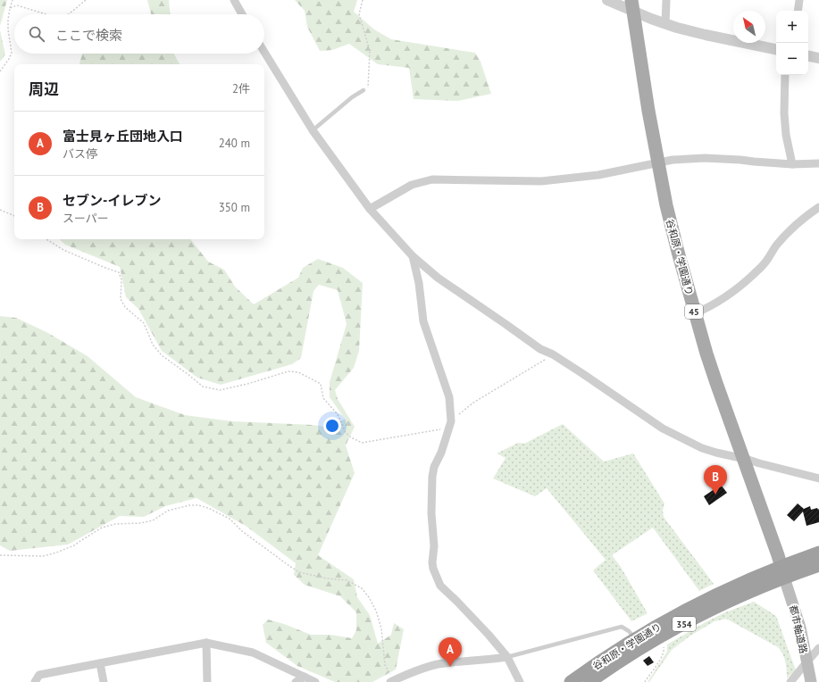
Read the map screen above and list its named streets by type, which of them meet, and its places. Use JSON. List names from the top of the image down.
{
  "streets": {
    "highway": ["谷和原・学園通り", "354"],
    "main road": ["45", "都市軸道路"]
  },
  "crossings": [
    ["谷和原・学園通り", "354"],
    ["谷和原・学園通り", "都市軸道路"],
    ["354", "都市軸道路"]
  ],
  "north": "top left",
  "page": {
    "map_buttons": ["+", "−"],
    "search": "ここで検索",
    "heading": ["周辺", "2件"],
    "list": [
      {
        "mark": "A",
        "name": "富士見ヶ丘団地入口",
        "note": "バス停",
        "value": "240 m"
      },
      {
        "mark": "B",
        "name": "セブン-イレブン",
        "note": "スーパー",
        "value": "350 m"
      }
    ],
    "pins": ["B", "A"]
  }
}
